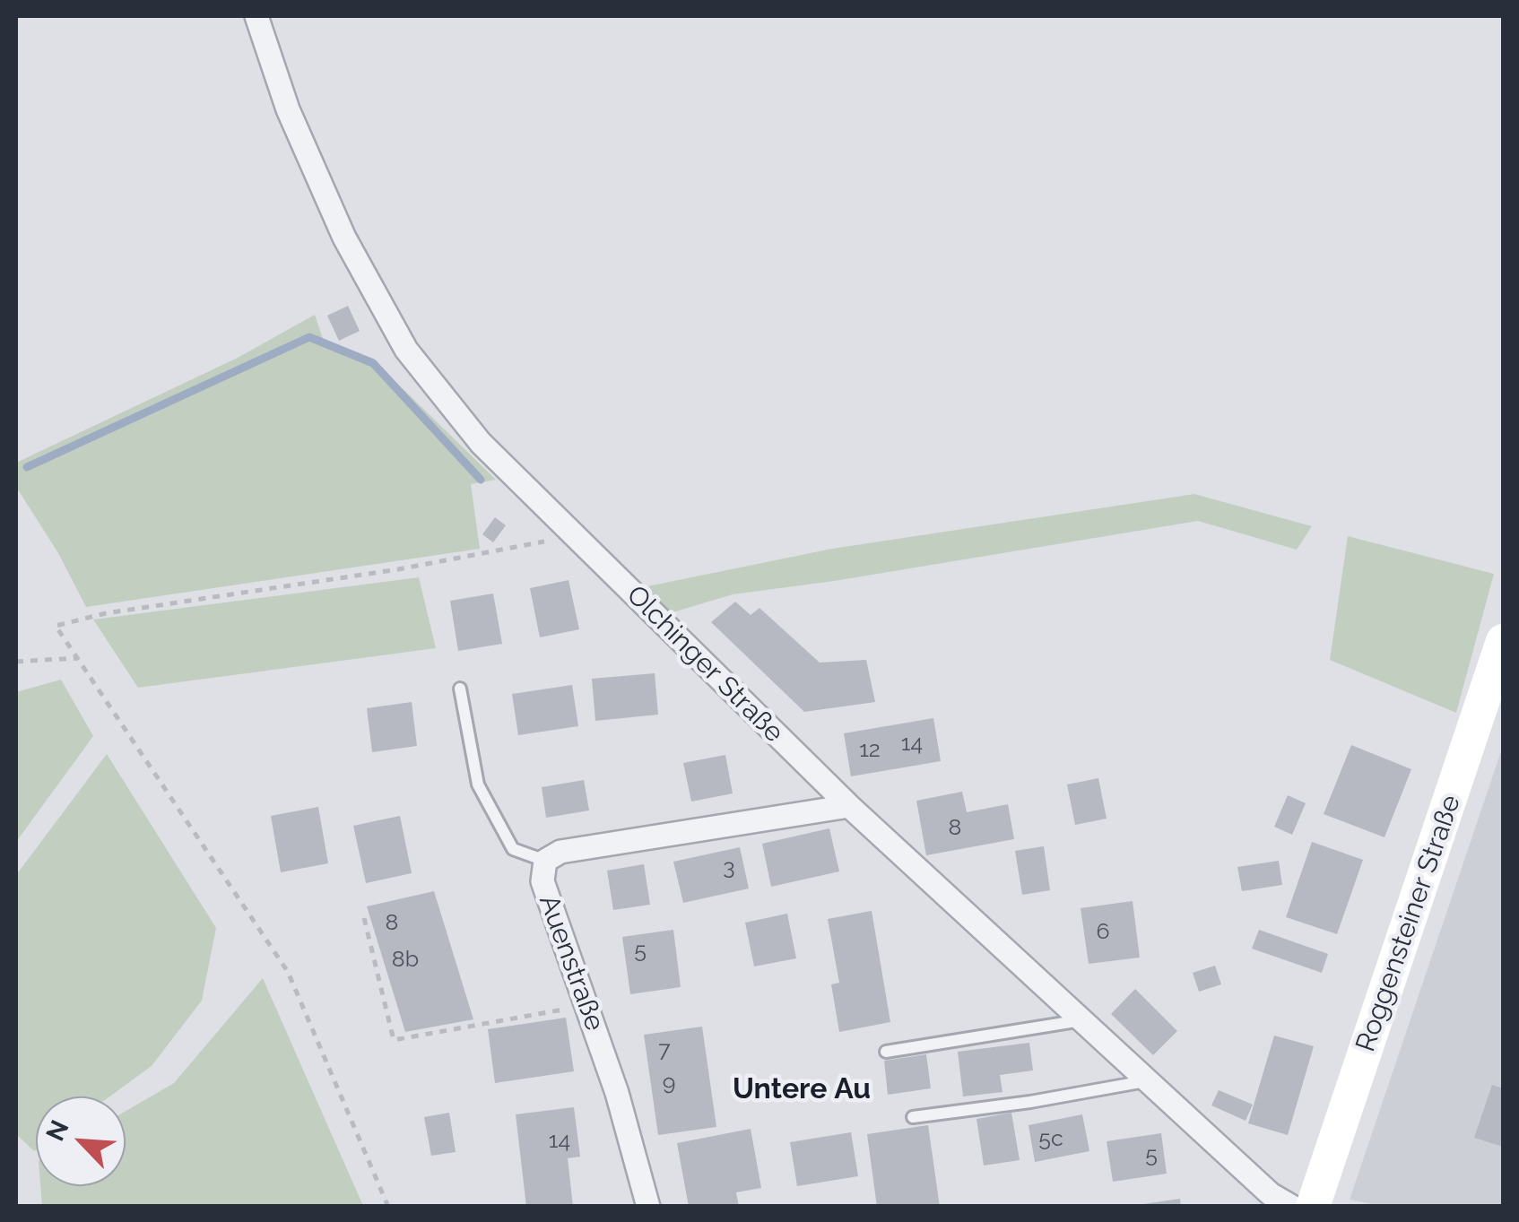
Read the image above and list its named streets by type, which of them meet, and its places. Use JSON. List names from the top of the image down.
{
  "streets": {
    "street": ["Olchinger Straße", "Roggensteiner Straße", "Auenstraße"]
  },
  "crossings": [
    ["Olchinger Straße", "Auenstraße"]
  ],
  "districts": ["Untere Au"],
  "house_numbers": [
    "14",
    "12",
    "8",
    "3",
    "8",
    "6",
    "5",
    "8b",
    "7",
    "9",
    "5c",
    "14",
    "5"
  ],
  "north": "top left"
}
